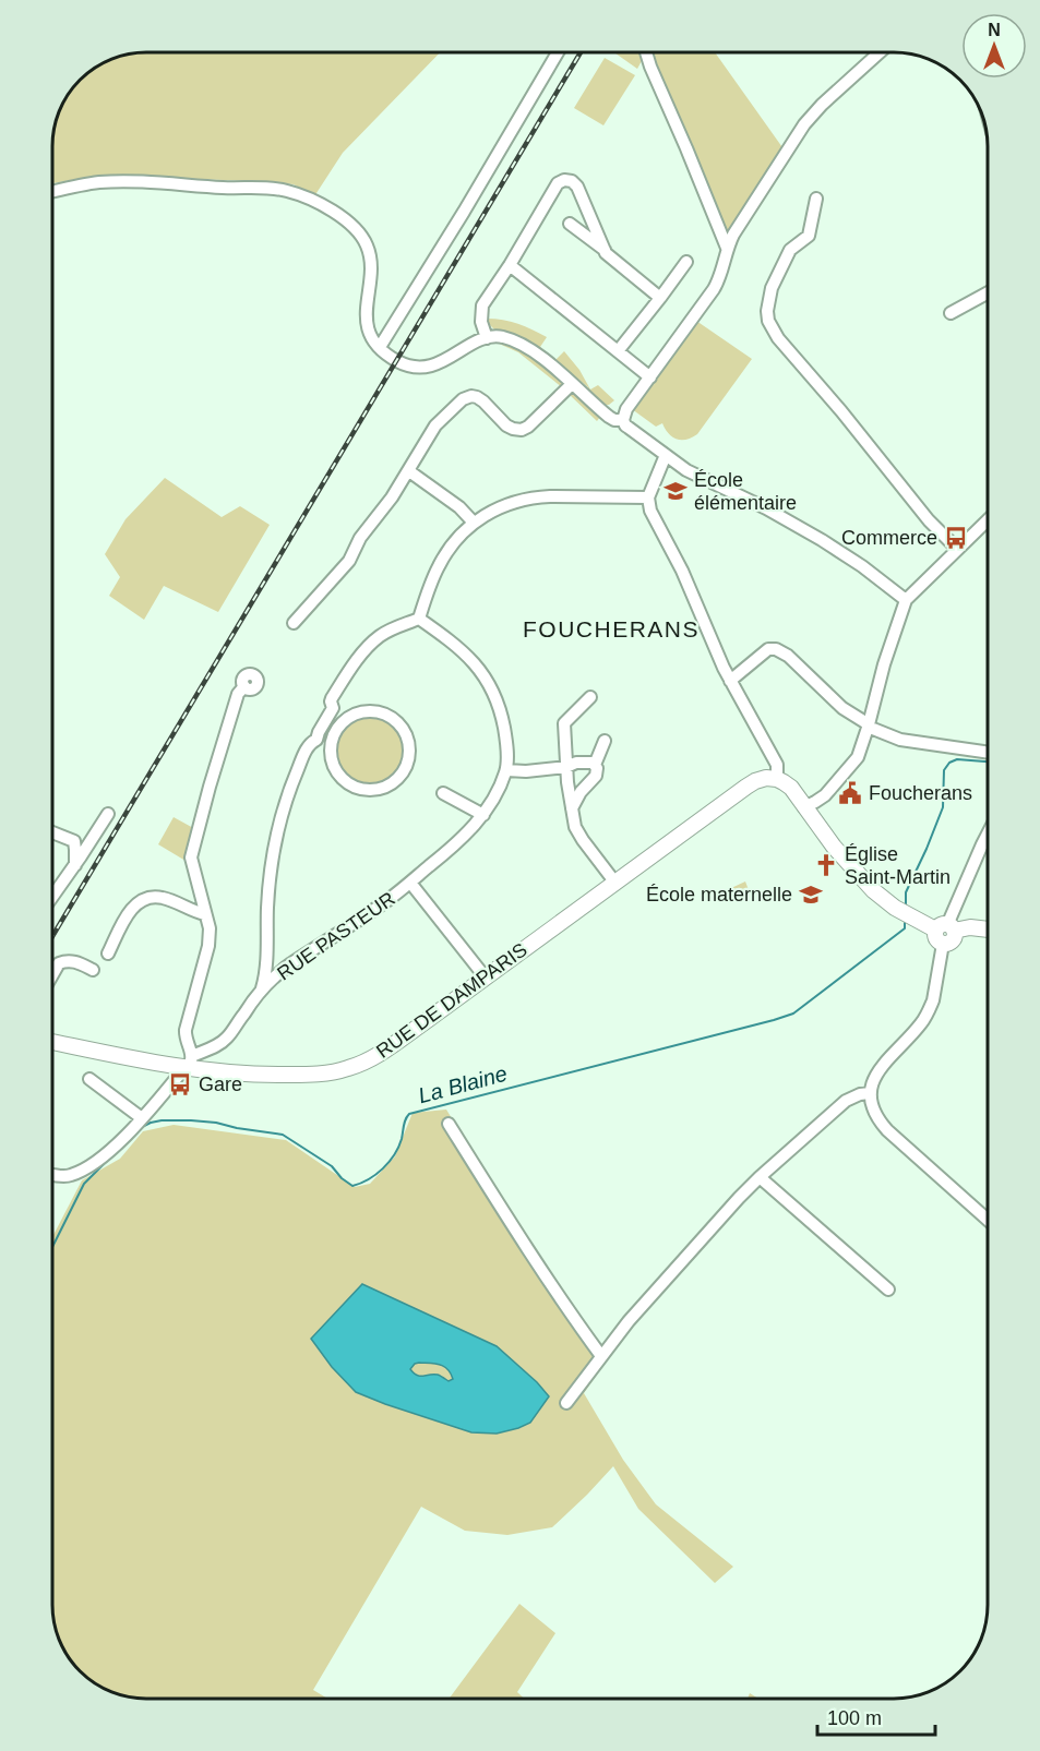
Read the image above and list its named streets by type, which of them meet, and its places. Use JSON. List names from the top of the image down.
{
  "streets": {
    "main road": ["RUE DE DAMPARIS"],
    "street": ["RUE PASTEUR"]
  },
  "crossings": [
    ["RUE PASTEUR", "RUE DE DAMPARIS"]
  ],
  "districts": ["FOUCHERANS"],
  "water": ["La Blaine"],
  "places": {
    "school or university": ["École élémentaire", "École maternelle"],
    "bus stop": ["Commerce", "Gare"],
    "public building": ["Foucherans"],
    "church": ["Église Saint-Martin"]
  },
  "scale_bar": "100 m",
  "north": "top"
}
